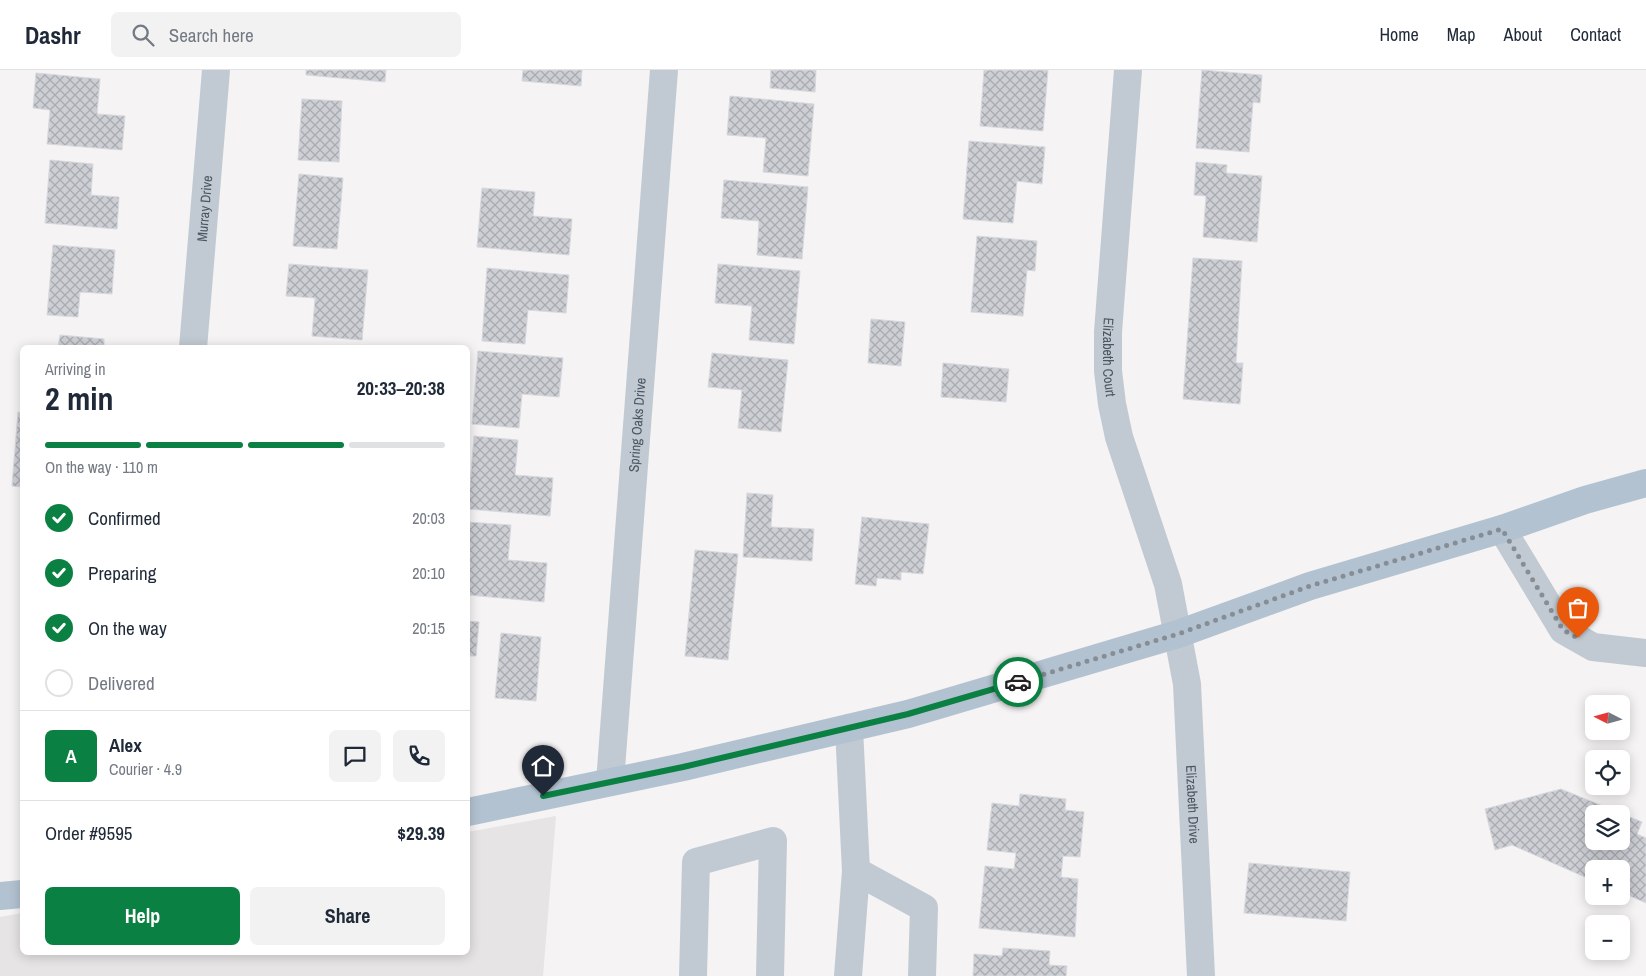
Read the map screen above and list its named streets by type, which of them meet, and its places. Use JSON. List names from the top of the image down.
{
  "streets": {
    "street": [
      "Murray Drive",
      "Elizabeth Court",
      "Spring Oaks Drive",
      "Elizabeth Drive"
    ]
  },
  "crossings": [
    ["Elizabeth Court", "Elizabeth Drive"]
  ],
  "north": "left",
  "page": {
    "header": "Dashr",
    "search": "Search here",
    "nav": [
      "Home",
      "Map",
      "About",
      "Contact"
    ],
    "heading": ["2 min", "Arriving in", "20:33–20:38"],
    "panel": [
      "Alex",
      "Courier · 4.9",
      "Order #9595",
      "$29.39"
    ],
    "bar": "On the way · 110 m",
    "list": [
      ["Confirmed", "20:03"],
      ["Preparing", "20:10"],
      ["On the way", "20:15"],
      "Delivered"
    ],
    "map_buttons": ["+", "−"],
    "round": "A",
    "buttons": ["Help", "Share"]
  }
}
